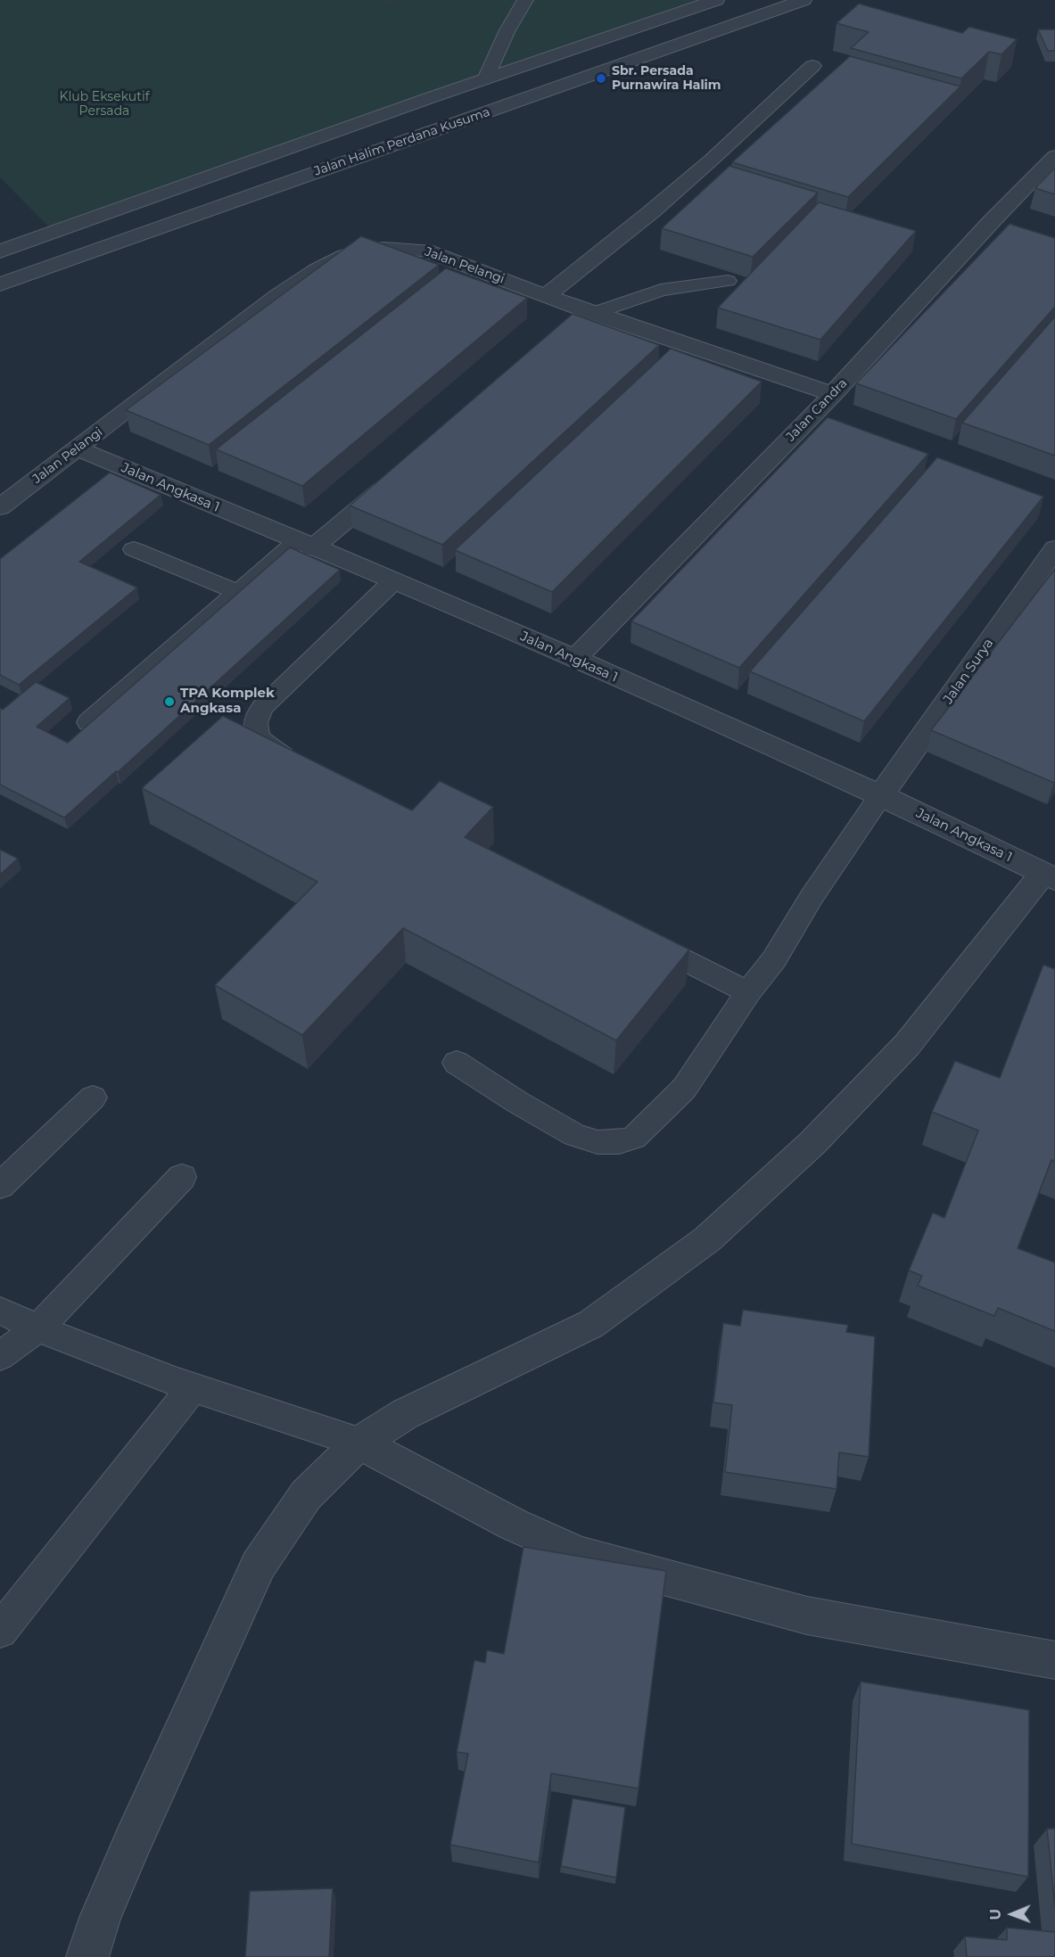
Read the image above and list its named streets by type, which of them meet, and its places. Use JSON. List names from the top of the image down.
{
  "streets": {
    "street": [
      "Jalan Halim Perdana Kusuma",
      "Jalan Pelangi",
      "Jalan Candra",
      "Jalan Angkasa 1",
      "Jalan Surya"
    ]
  },
  "crossings": [
    ["Jalan Pelangi", "Jalan Candra"],
    ["Jalan Pelangi", "Jalan Angkasa 1"],
    ["Jalan Candra", "Jalan Angkasa 1"],
    ["Jalan Angkasa 1", "Jalan Surya"]
  ],
  "parks": ["Klub Eksekutif Persada"],
  "places": ["Sbr. Persada Purnawira Halim", "TPA Komplek Angkasa"],
  "north": "left"
}
